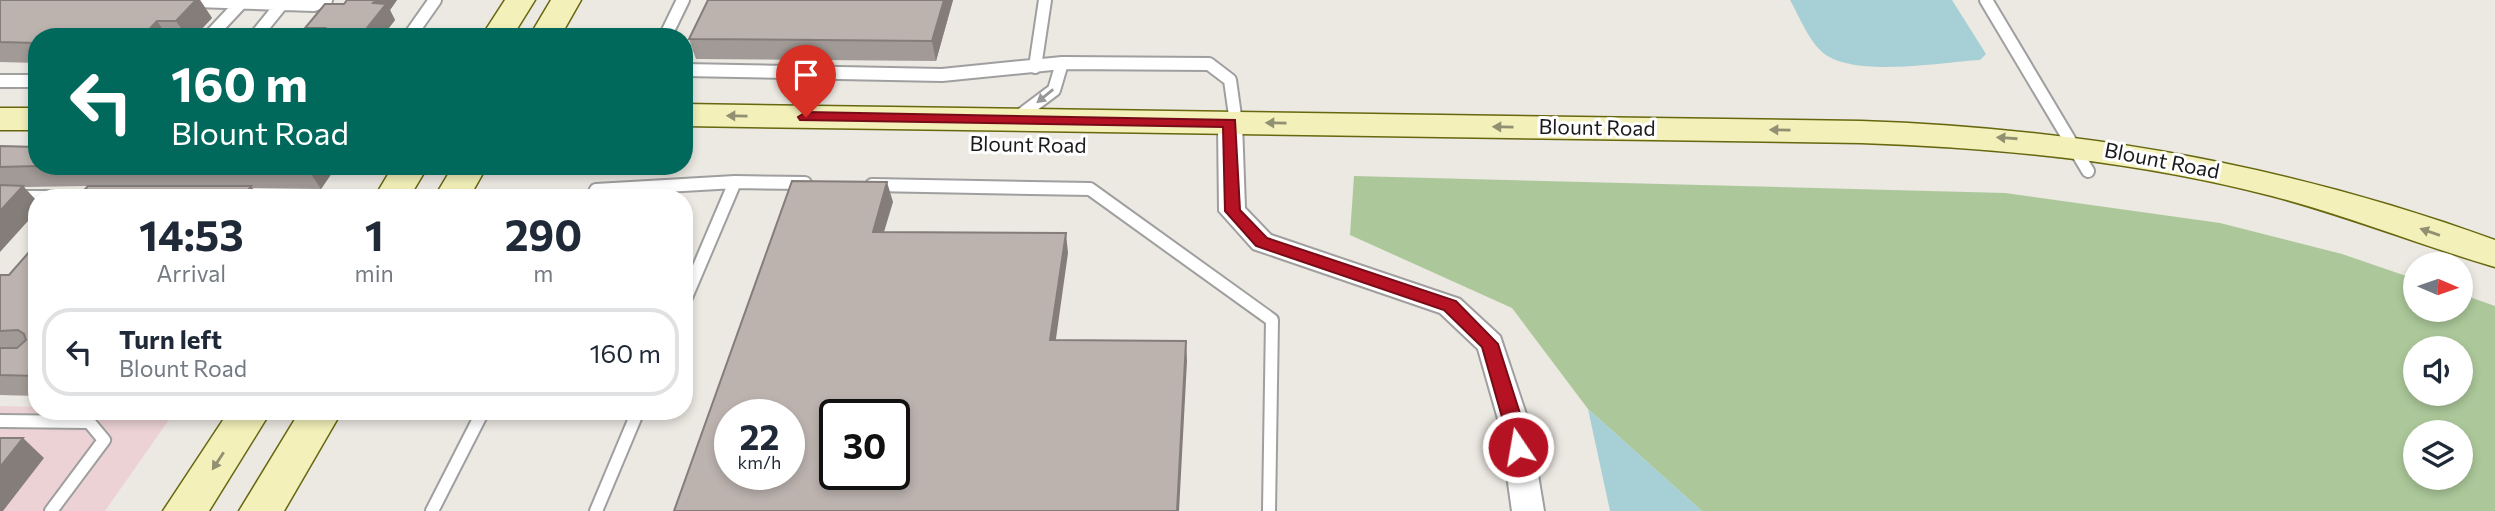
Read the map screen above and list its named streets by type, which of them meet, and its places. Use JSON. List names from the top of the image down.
{
  "streets": {
    "street": ["Blount Road"]
  },
  "north": "right",
  "page": {
    "turn": ["160 m", "Blount Road"],
    "eta": [
      "14:53",
      "Arrival",
      "1",
      "min",
      "290",
      "m"
    ],
    "list": [
      {
        "name": "Turn left",
        "note": "Blount Road",
        "value": "160 m"
      }
    ],
    "speed": "22 km/h",
    "limit": "30"
  }
}
